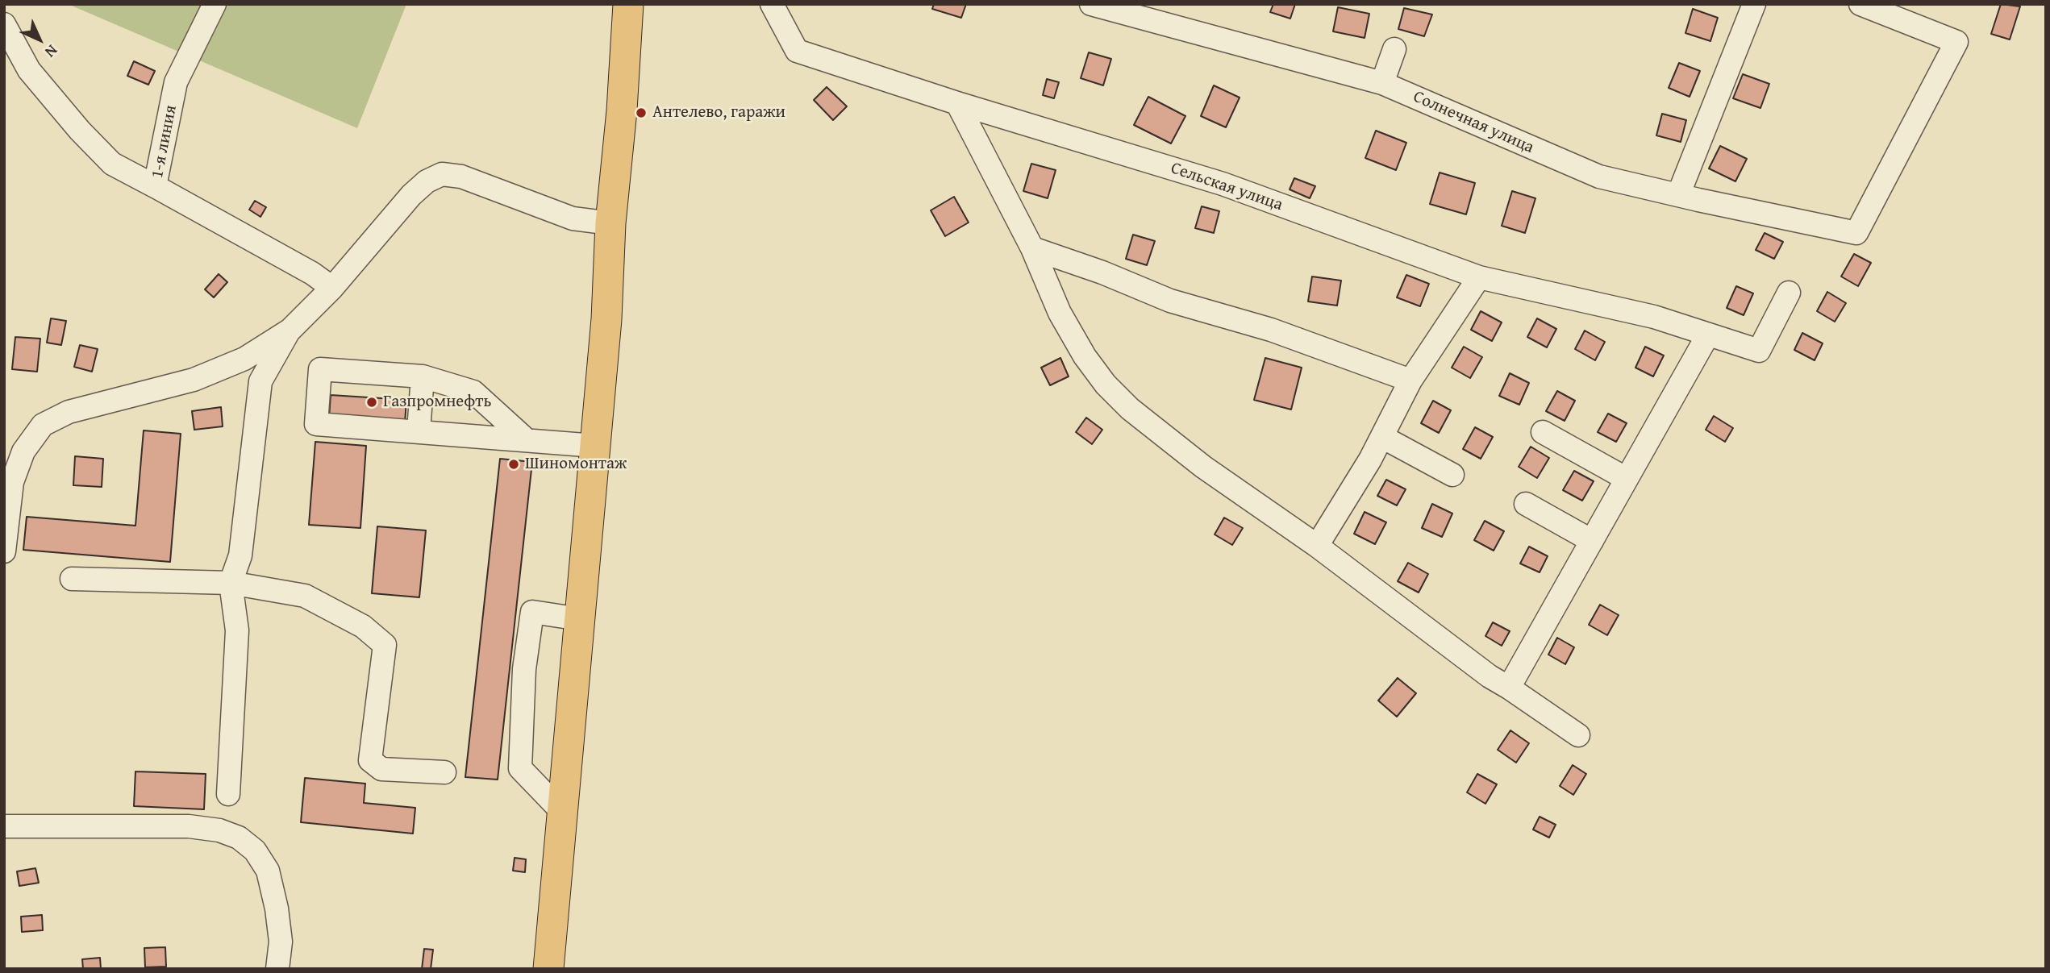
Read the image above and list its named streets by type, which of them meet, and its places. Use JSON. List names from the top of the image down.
{
  "streets": {
    "street": ["Солнечная улица", "1-я линия", "Сельская улица"]
  },
  "places": ["Антелево, гаражи", "Газпромнефть", "Шиномонтаж"],
  "north": "bottom right"
}
